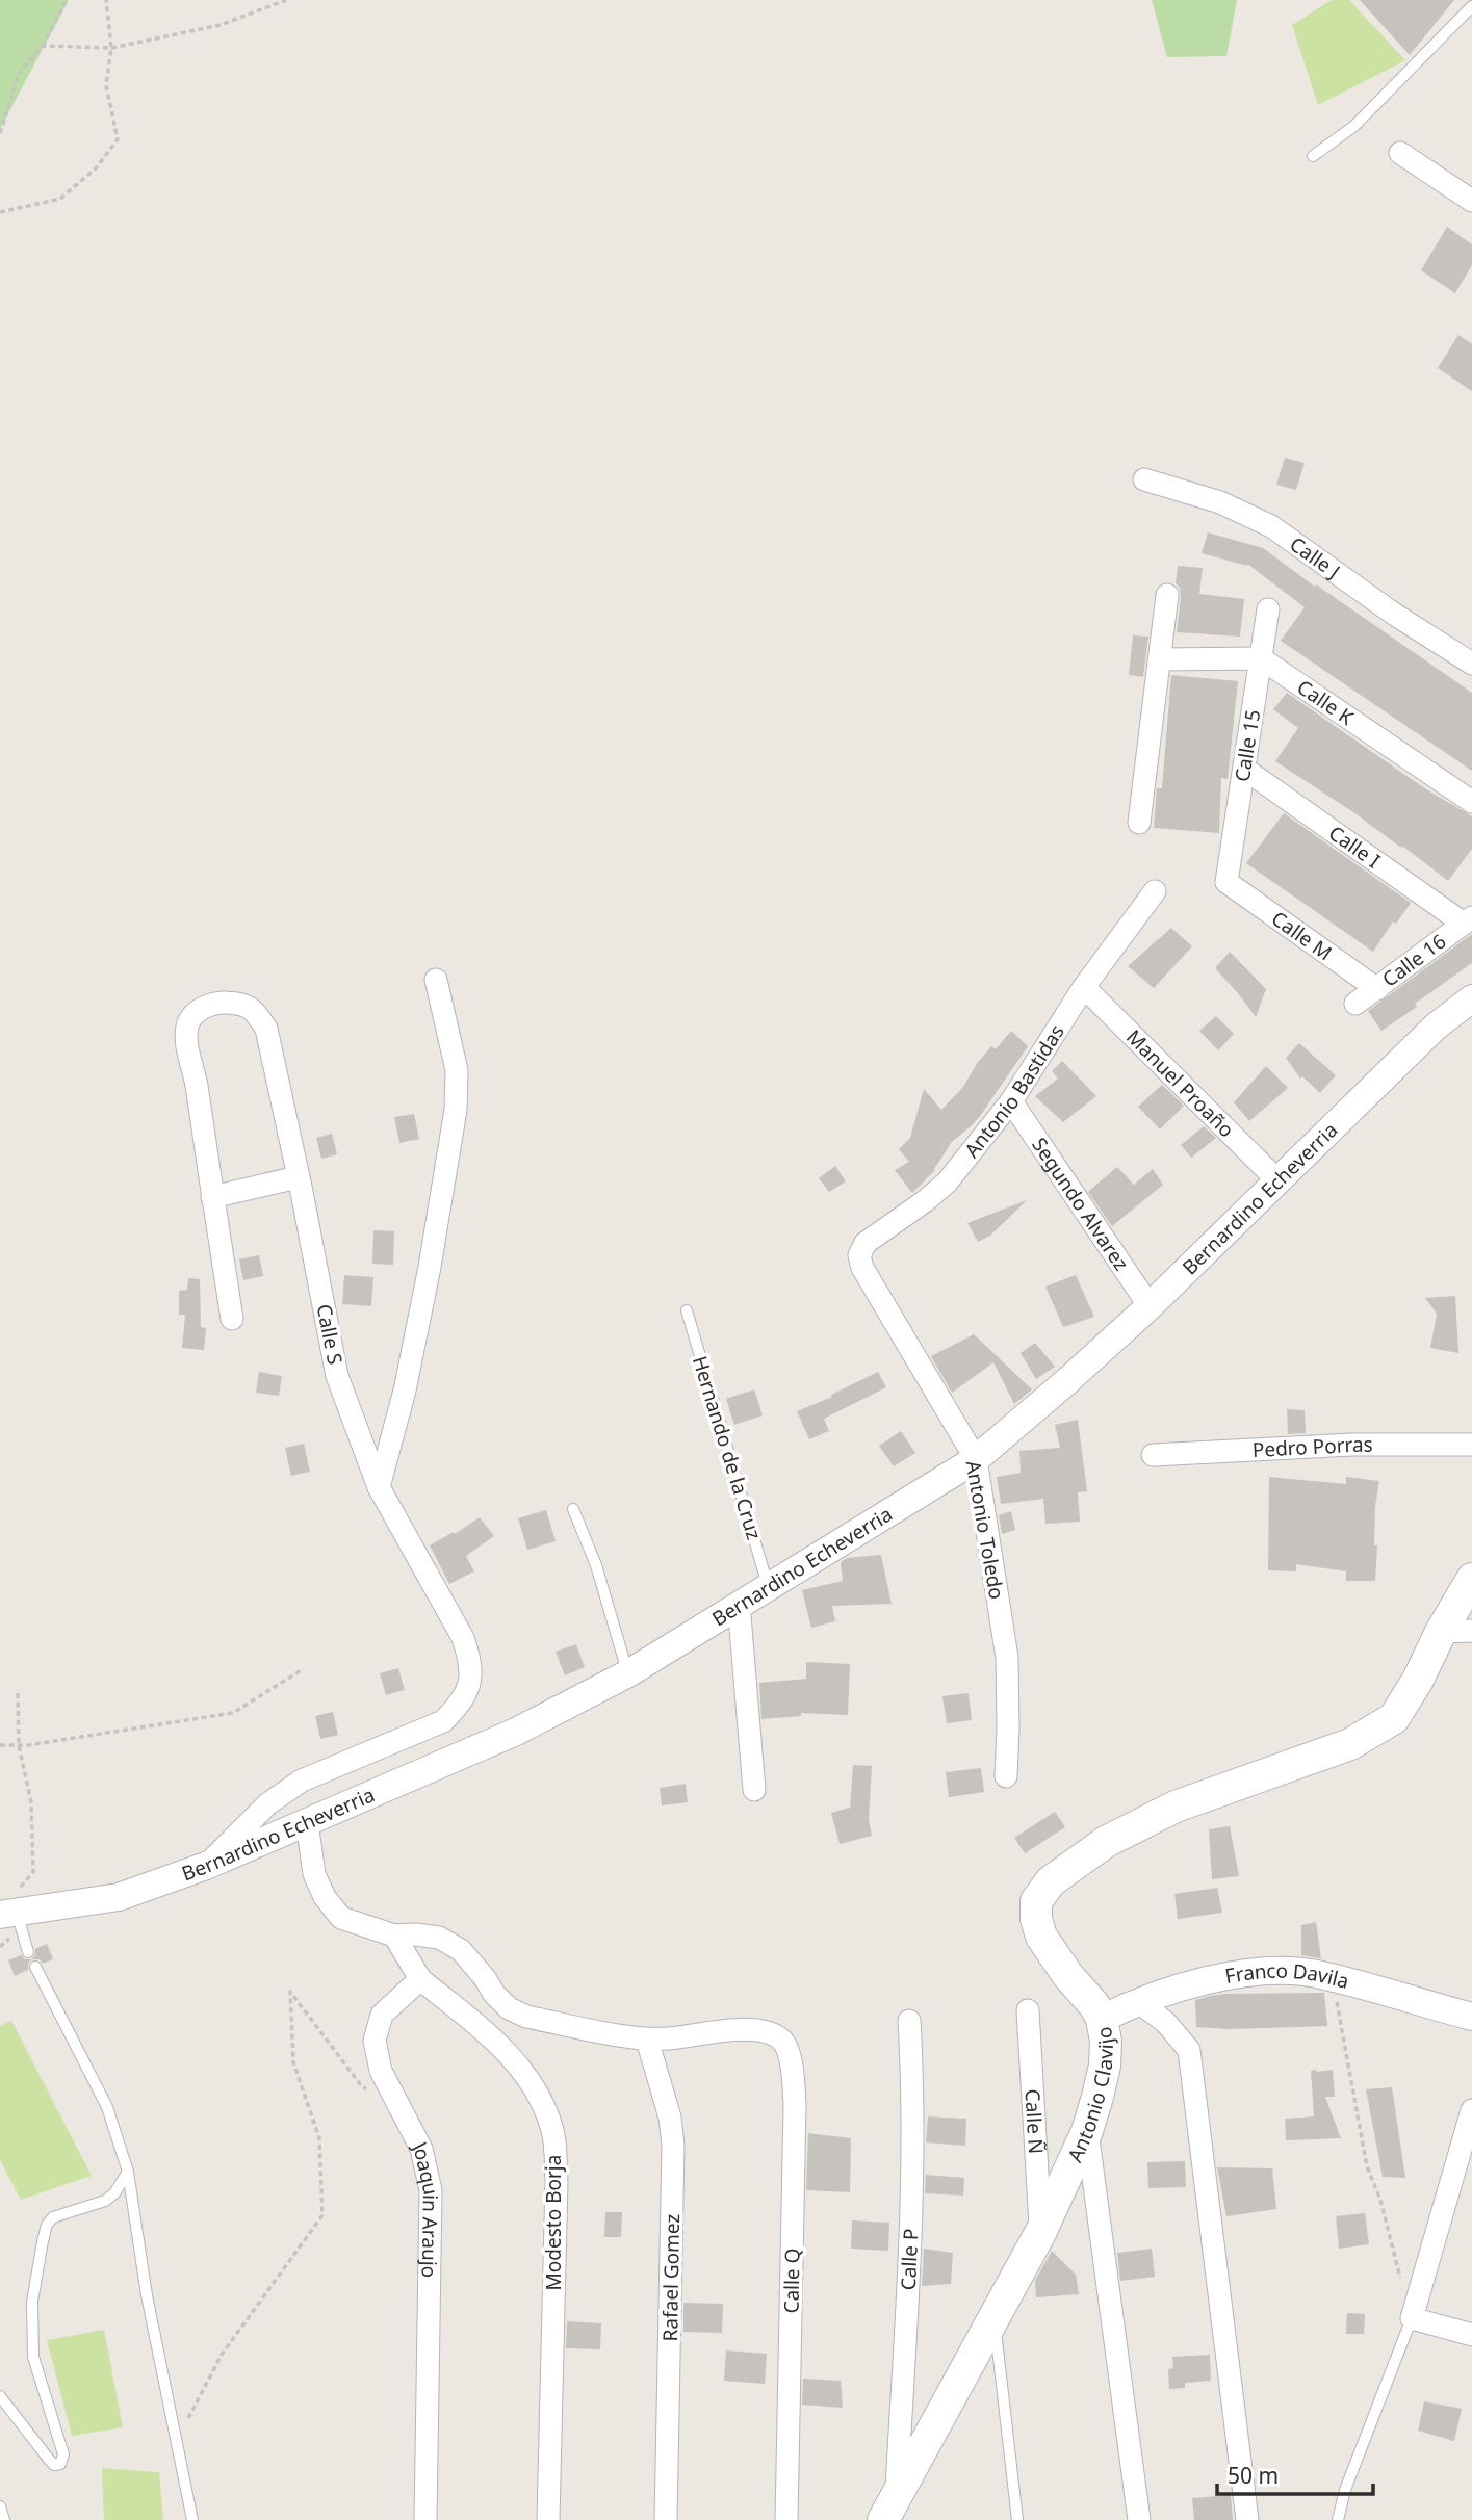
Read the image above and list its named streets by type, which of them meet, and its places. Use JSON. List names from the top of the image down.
{
  "streets": {
    "main road": ["Antonio Clavijo"],
    "street": [
      "Calle J",
      "Calle K",
      "Calle 15",
      "Calle I",
      "Calle M",
      "Calle 16",
      "Manuel Proaño",
      "Antonio Bastidas",
      "Bernardino Echeverria",
      "Segundo Alvarez",
      "Calle S",
      "Pedro Porras",
      "Antonio Toledo",
      "Franco Davila",
      "Calle Ñ",
      "Joaquin Araujo",
      "Modesto Borja",
      "Calle P",
      "Rafael Gomez",
      "Calle Q"
    ],
    "lane": ["Hernando de la Cruz"]
  },
  "crossings": [
    ["Calle K", "Calle 15"],
    ["Calle 15", "Calle I"],
    ["Calle 15", "Calle M"],
    ["Calle I", "Calle 16"],
    ["Calle M", "Calle 16"],
    ["Manuel Proaño", "Antonio Bastidas"],
    ["Manuel Proaño", "Bernardino Echeverria"],
    ["Antonio Bastidas", "Segundo Alvarez"],
    ["Antonio Bastidas", "Antonio Toledo"],
    ["Bernardino Echeverria", "Segundo Alvarez"],
    ["Bernardino Echeverria", "Calle S"],
    ["Bernardino Echeverria", "Hernando de la Cruz"],
    ["Bernardino Echeverria", "Antonio Toledo"],
    ["Franco Davila", "Antonio Clavijo"],
    ["Antonio Clavijo", "Calle Ñ"],
    ["Antonio Clavijo", "Calle P"],
    ["Joaquin Araujo", "Modesto Borja"],
    ["Rafael Gomez", "Calle Q"]
  ],
  "scale_bar": "50 m"
}
